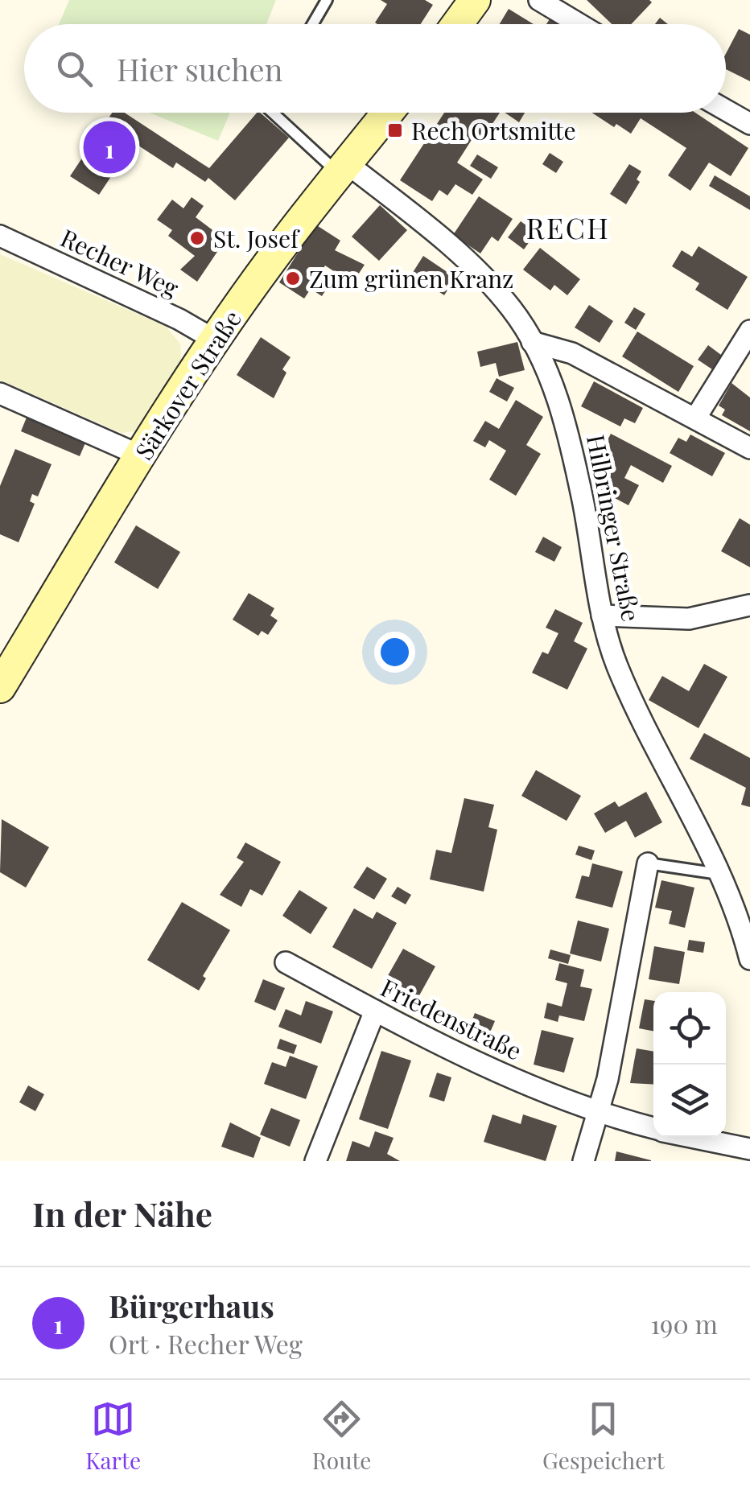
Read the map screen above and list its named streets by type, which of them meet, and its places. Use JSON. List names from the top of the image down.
{
  "streets": {
    "main road": ["Särkover Straße"],
    "street": ["Recher Weg", "Hilbringer Straße", "Friedenstraße"]
  },
  "crossings": [
    ["Recher Weg", "Särkover Straße"],
    ["Särkover Straße", "Hilbringer Straße"]
  ],
  "districts": ["RECH"],
  "places": {
    "transit": ["Rech Ortsmitte"],
    "other": ["St. Josef", "Zum grünen Kranz"]
  },
  "page": {
    "search": "Hier suchen",
    "pins": "1",
    "heading": "In der Nähe",
    "list": [
      {
        "mark": "1",
        "name": "Bürgerhaus",
        "note": "Ort · Recher Weg",
        "value": "190 m"
      }
    ],
    "nav": ["Karte", "Route", "Gespeichert"]
  }
}
